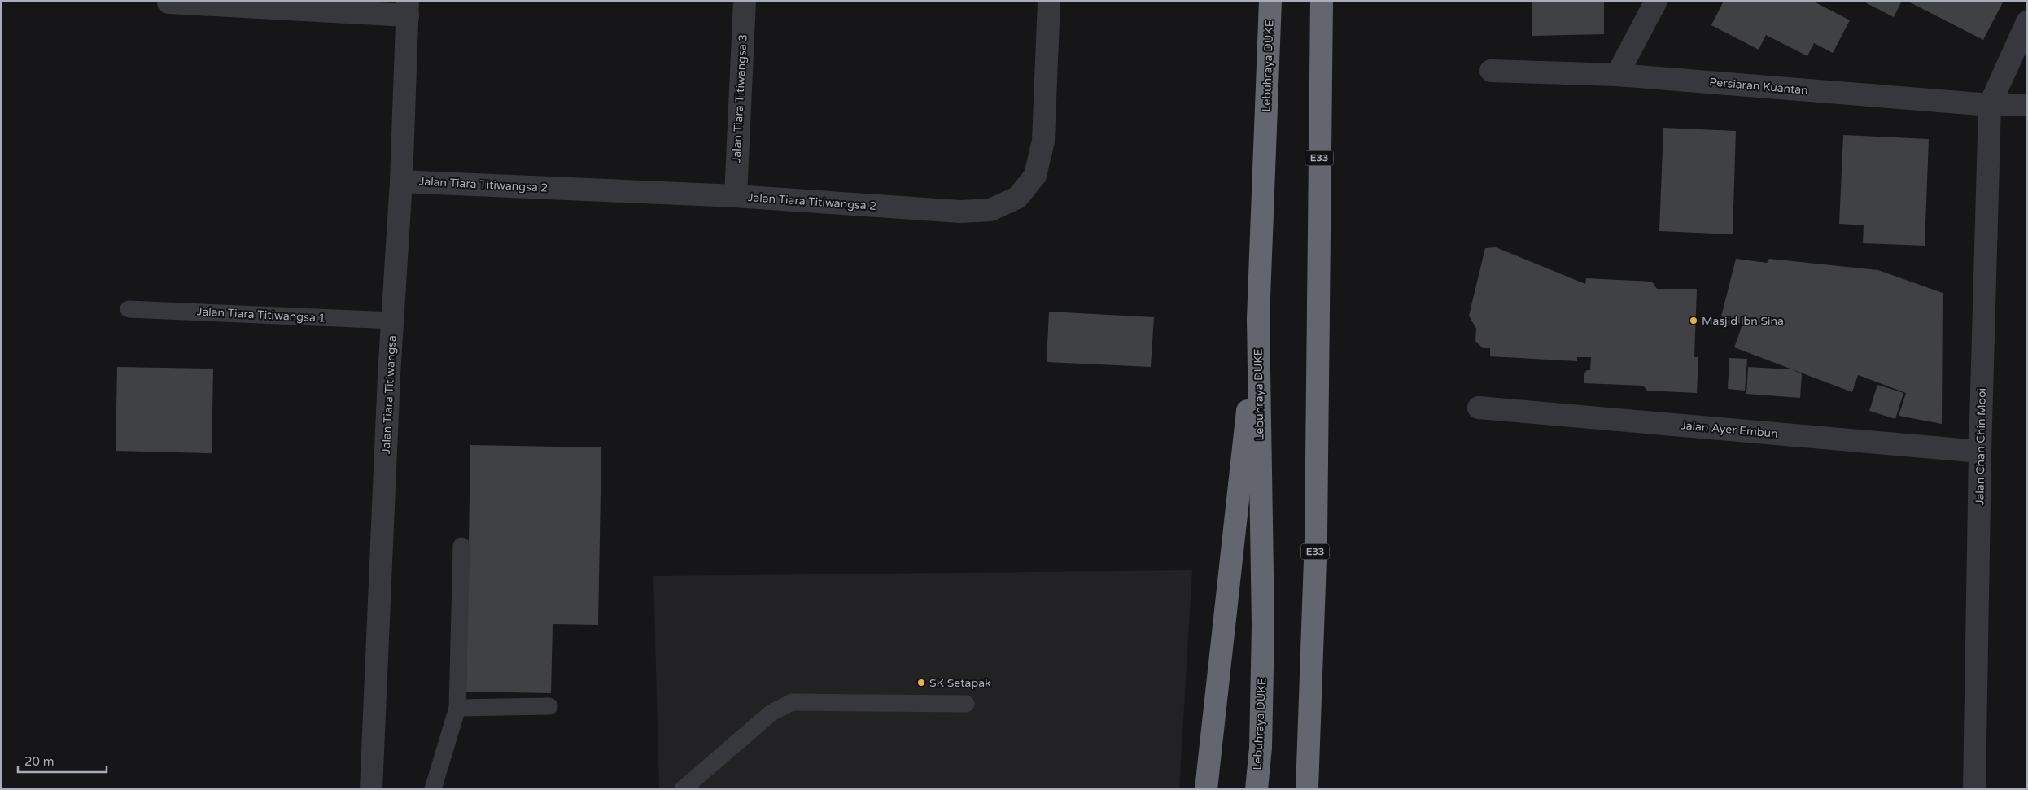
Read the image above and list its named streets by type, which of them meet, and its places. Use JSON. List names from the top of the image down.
{
  "streets": {
    "highway": ["Lebuhraya DUKE", "E33"],
    "street": [
      "Persiaran Kuantan",
      "Jalan Tiara Titiwangsa 3",
      "Jalan Tiara Titiwangsa 2",
      "Jalan Tiara Titiwangsa",
      "Jalan Ayer Embun",
      "Jalan Chan Chin Mooi"
    ],
    "lane": ["Jalan Tiara Titiwangsa 1"]
  },
  "crossings": [
    ["Persiaran Kuantan", "Jalan Chan Chin Mooi"],
    ["Jalan Tiara Titiwangsa 3", "Jalan Tiara Titiwangsa 2"],
    ["Jalan Tiara Titiwangsa 2", "Jalan Tiara Titiwangsa"],
    ["Jalan Tiara Titiwangsa 1", "Jalan Tiara Titiwangsa"],
    ["Jalan Ayer Embun", "Jalan Chan Chin Mooi"]
  ],
  "places": ["Masjid Ibn Sina", "SK Setapak"],
  "scale_bar": "20 m"
}
